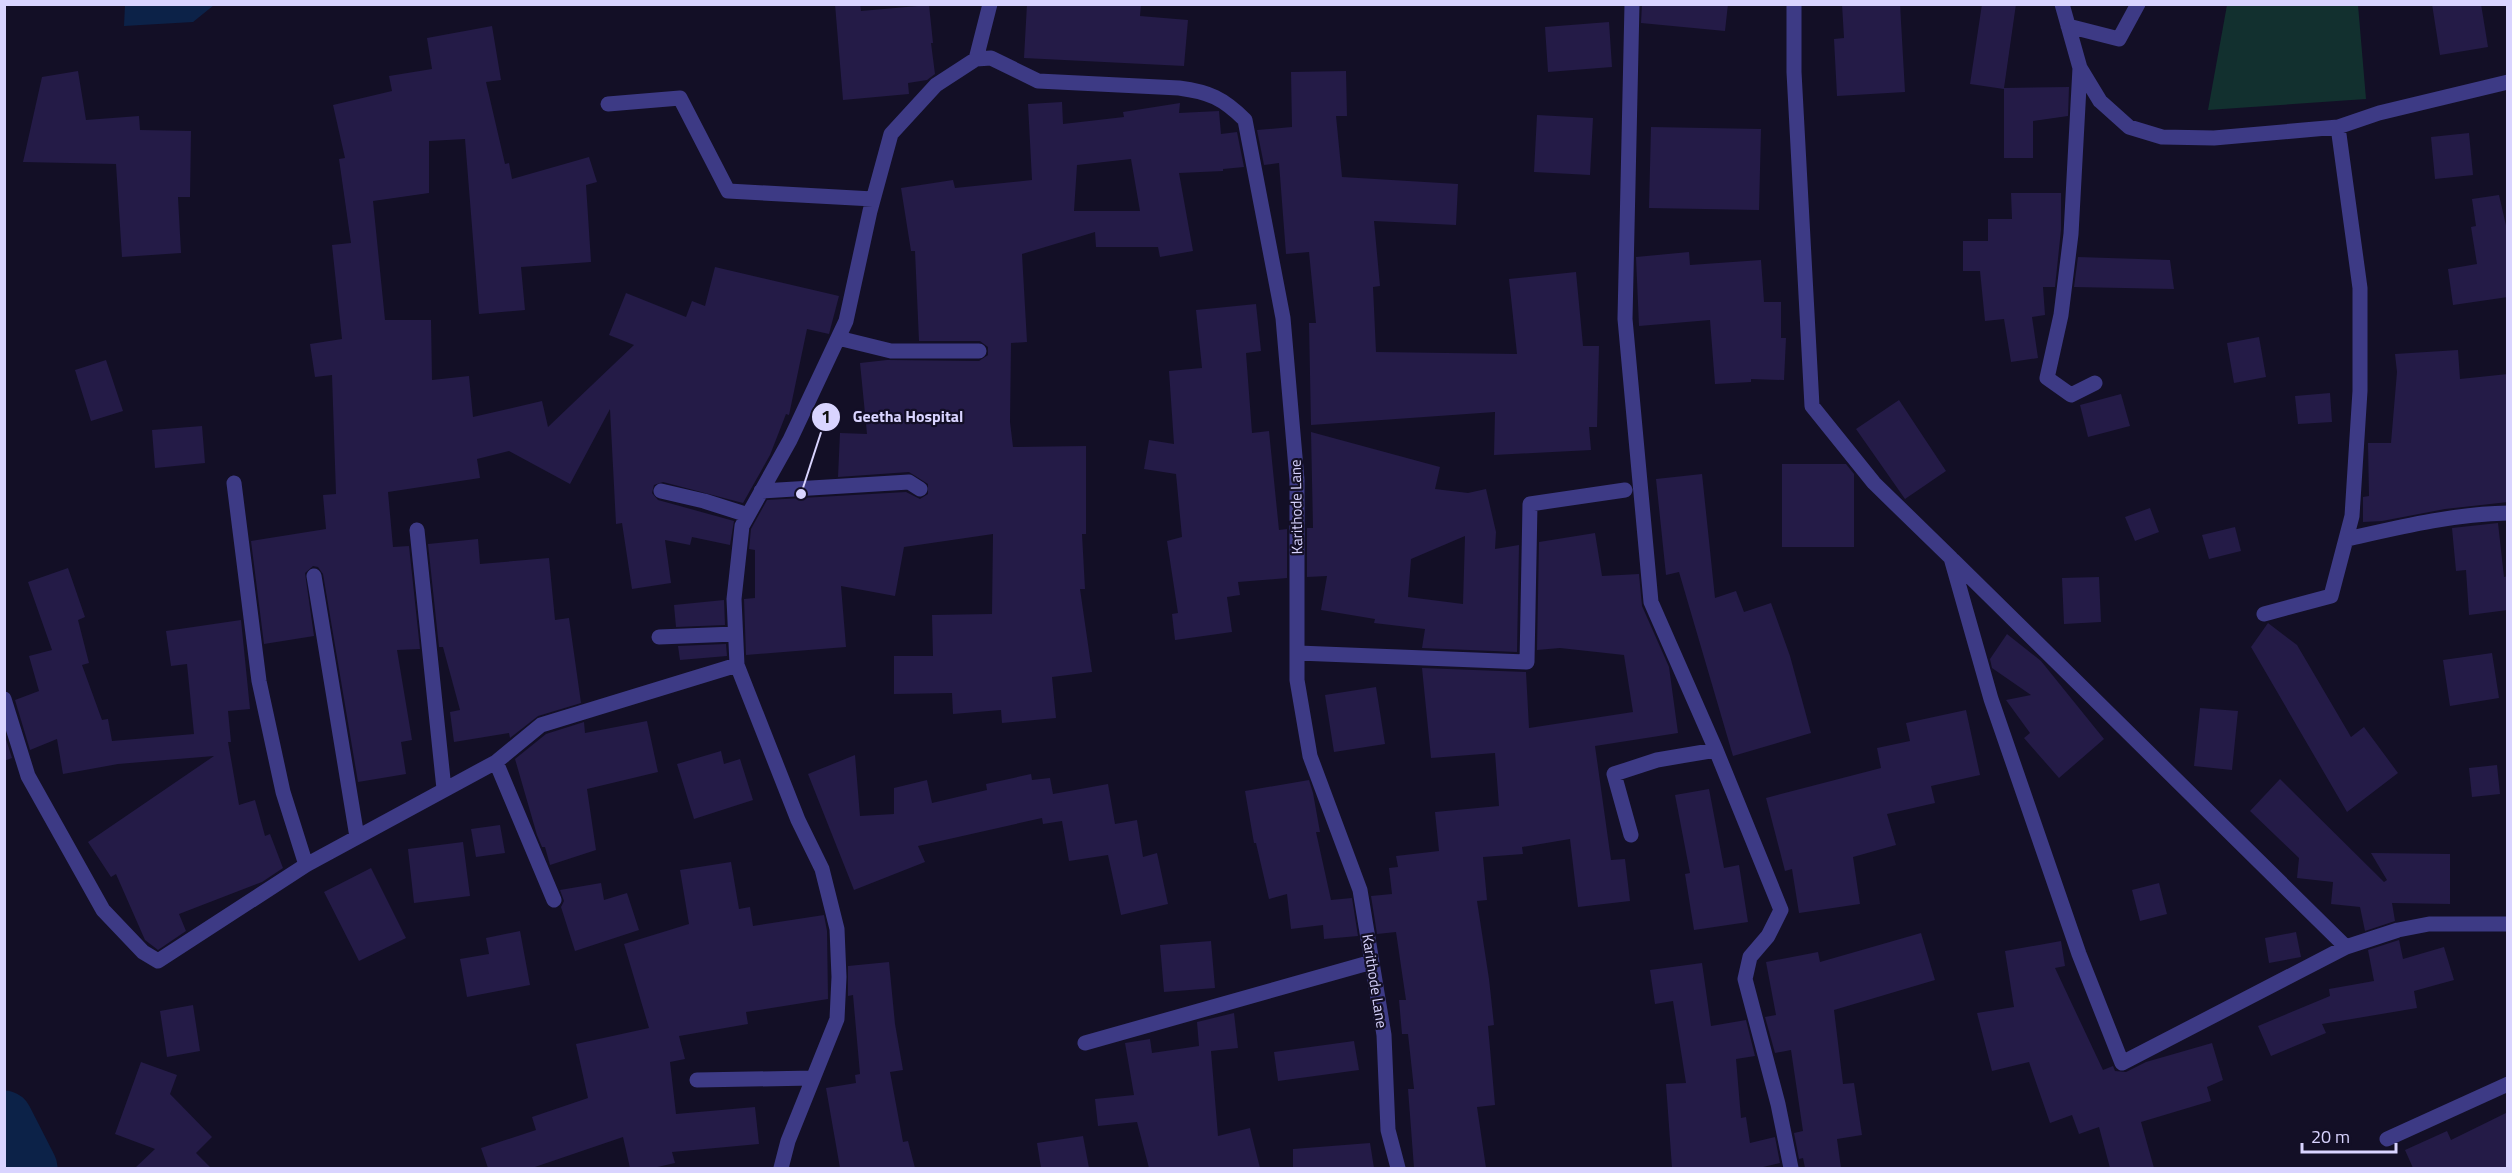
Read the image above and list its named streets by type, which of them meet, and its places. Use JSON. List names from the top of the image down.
{
  "streets": {
    "street": ["Karithode Lane"]
  },
  "places": ["Geetha Hospital"],
  "scale_bar": "20 m"
}
